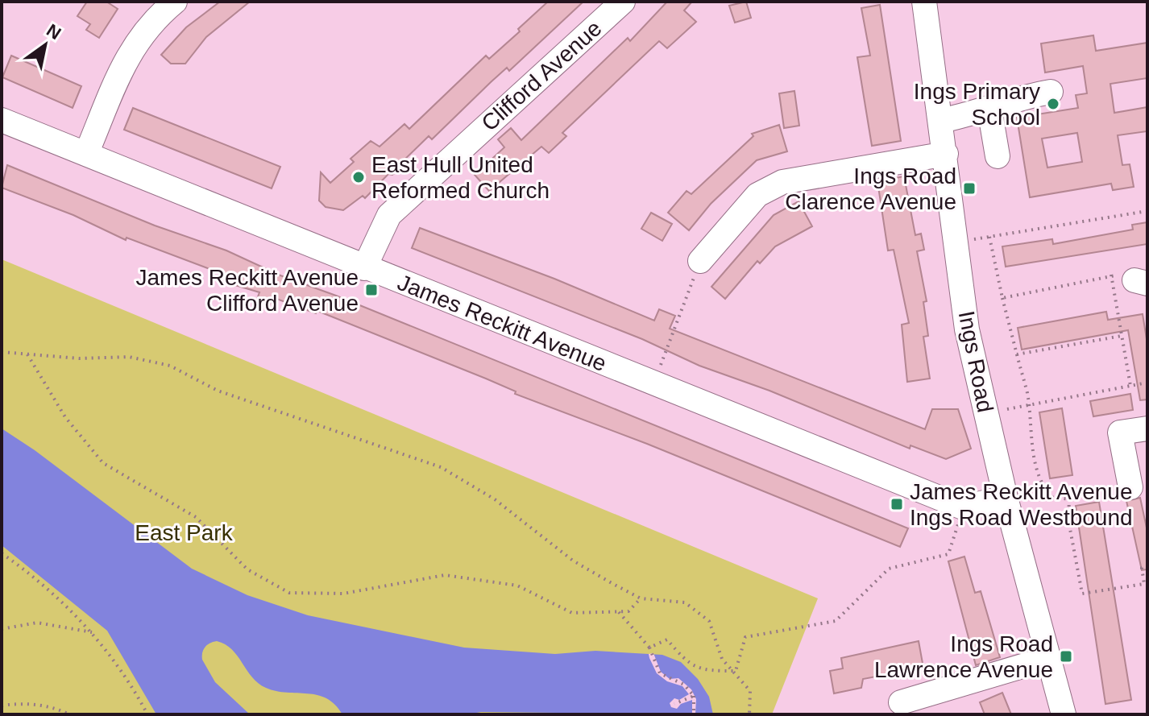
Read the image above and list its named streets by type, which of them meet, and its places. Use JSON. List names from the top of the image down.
{
  "streets": {
    "street": ["Clifford Avenue", "James Reckitt Avenue", "Ings Road"]
  },
  "crossings": [
    ["Clifford Avenue", "James Reckitt Avenue"]
  ],
  "parks": ["East Park"],
  "places": {
    "other": ["Ings Primary School", "East Hull United Reformed Church"],
    "transit": [
      "Ings Road Clarence Avenue",
      "James Reckitt Avenue Clifford Avenue",
      "James Reckitt Avenue Ings Road Westbound",
      "Ings Road Lawrence Avenue"
    ]
  },
  "north": "top right"
}
